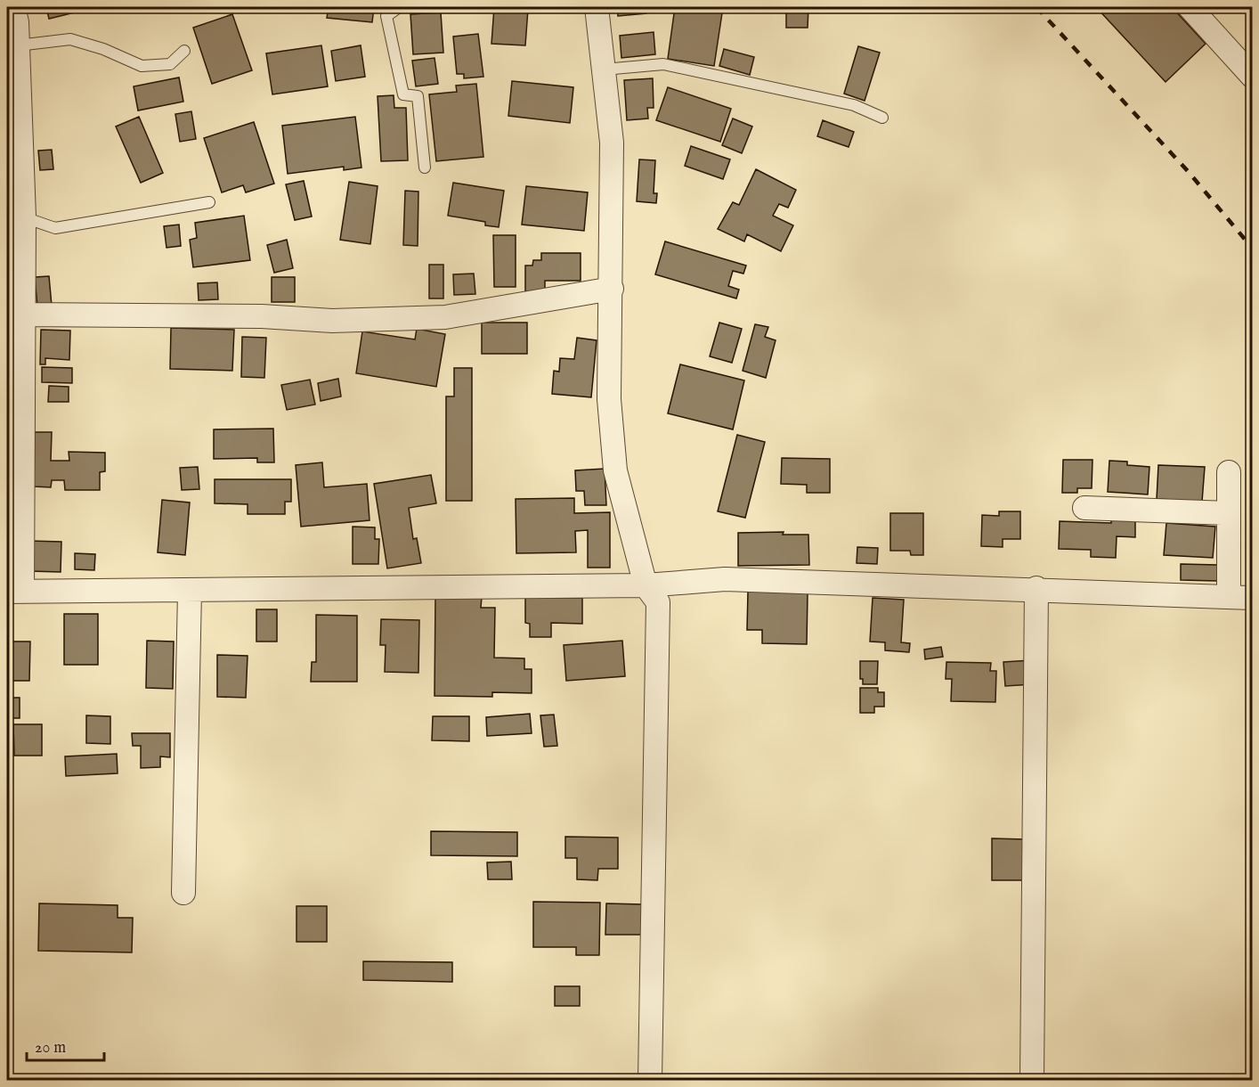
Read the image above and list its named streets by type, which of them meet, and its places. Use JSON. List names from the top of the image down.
{
  "scale_bar": "20 m"
}
